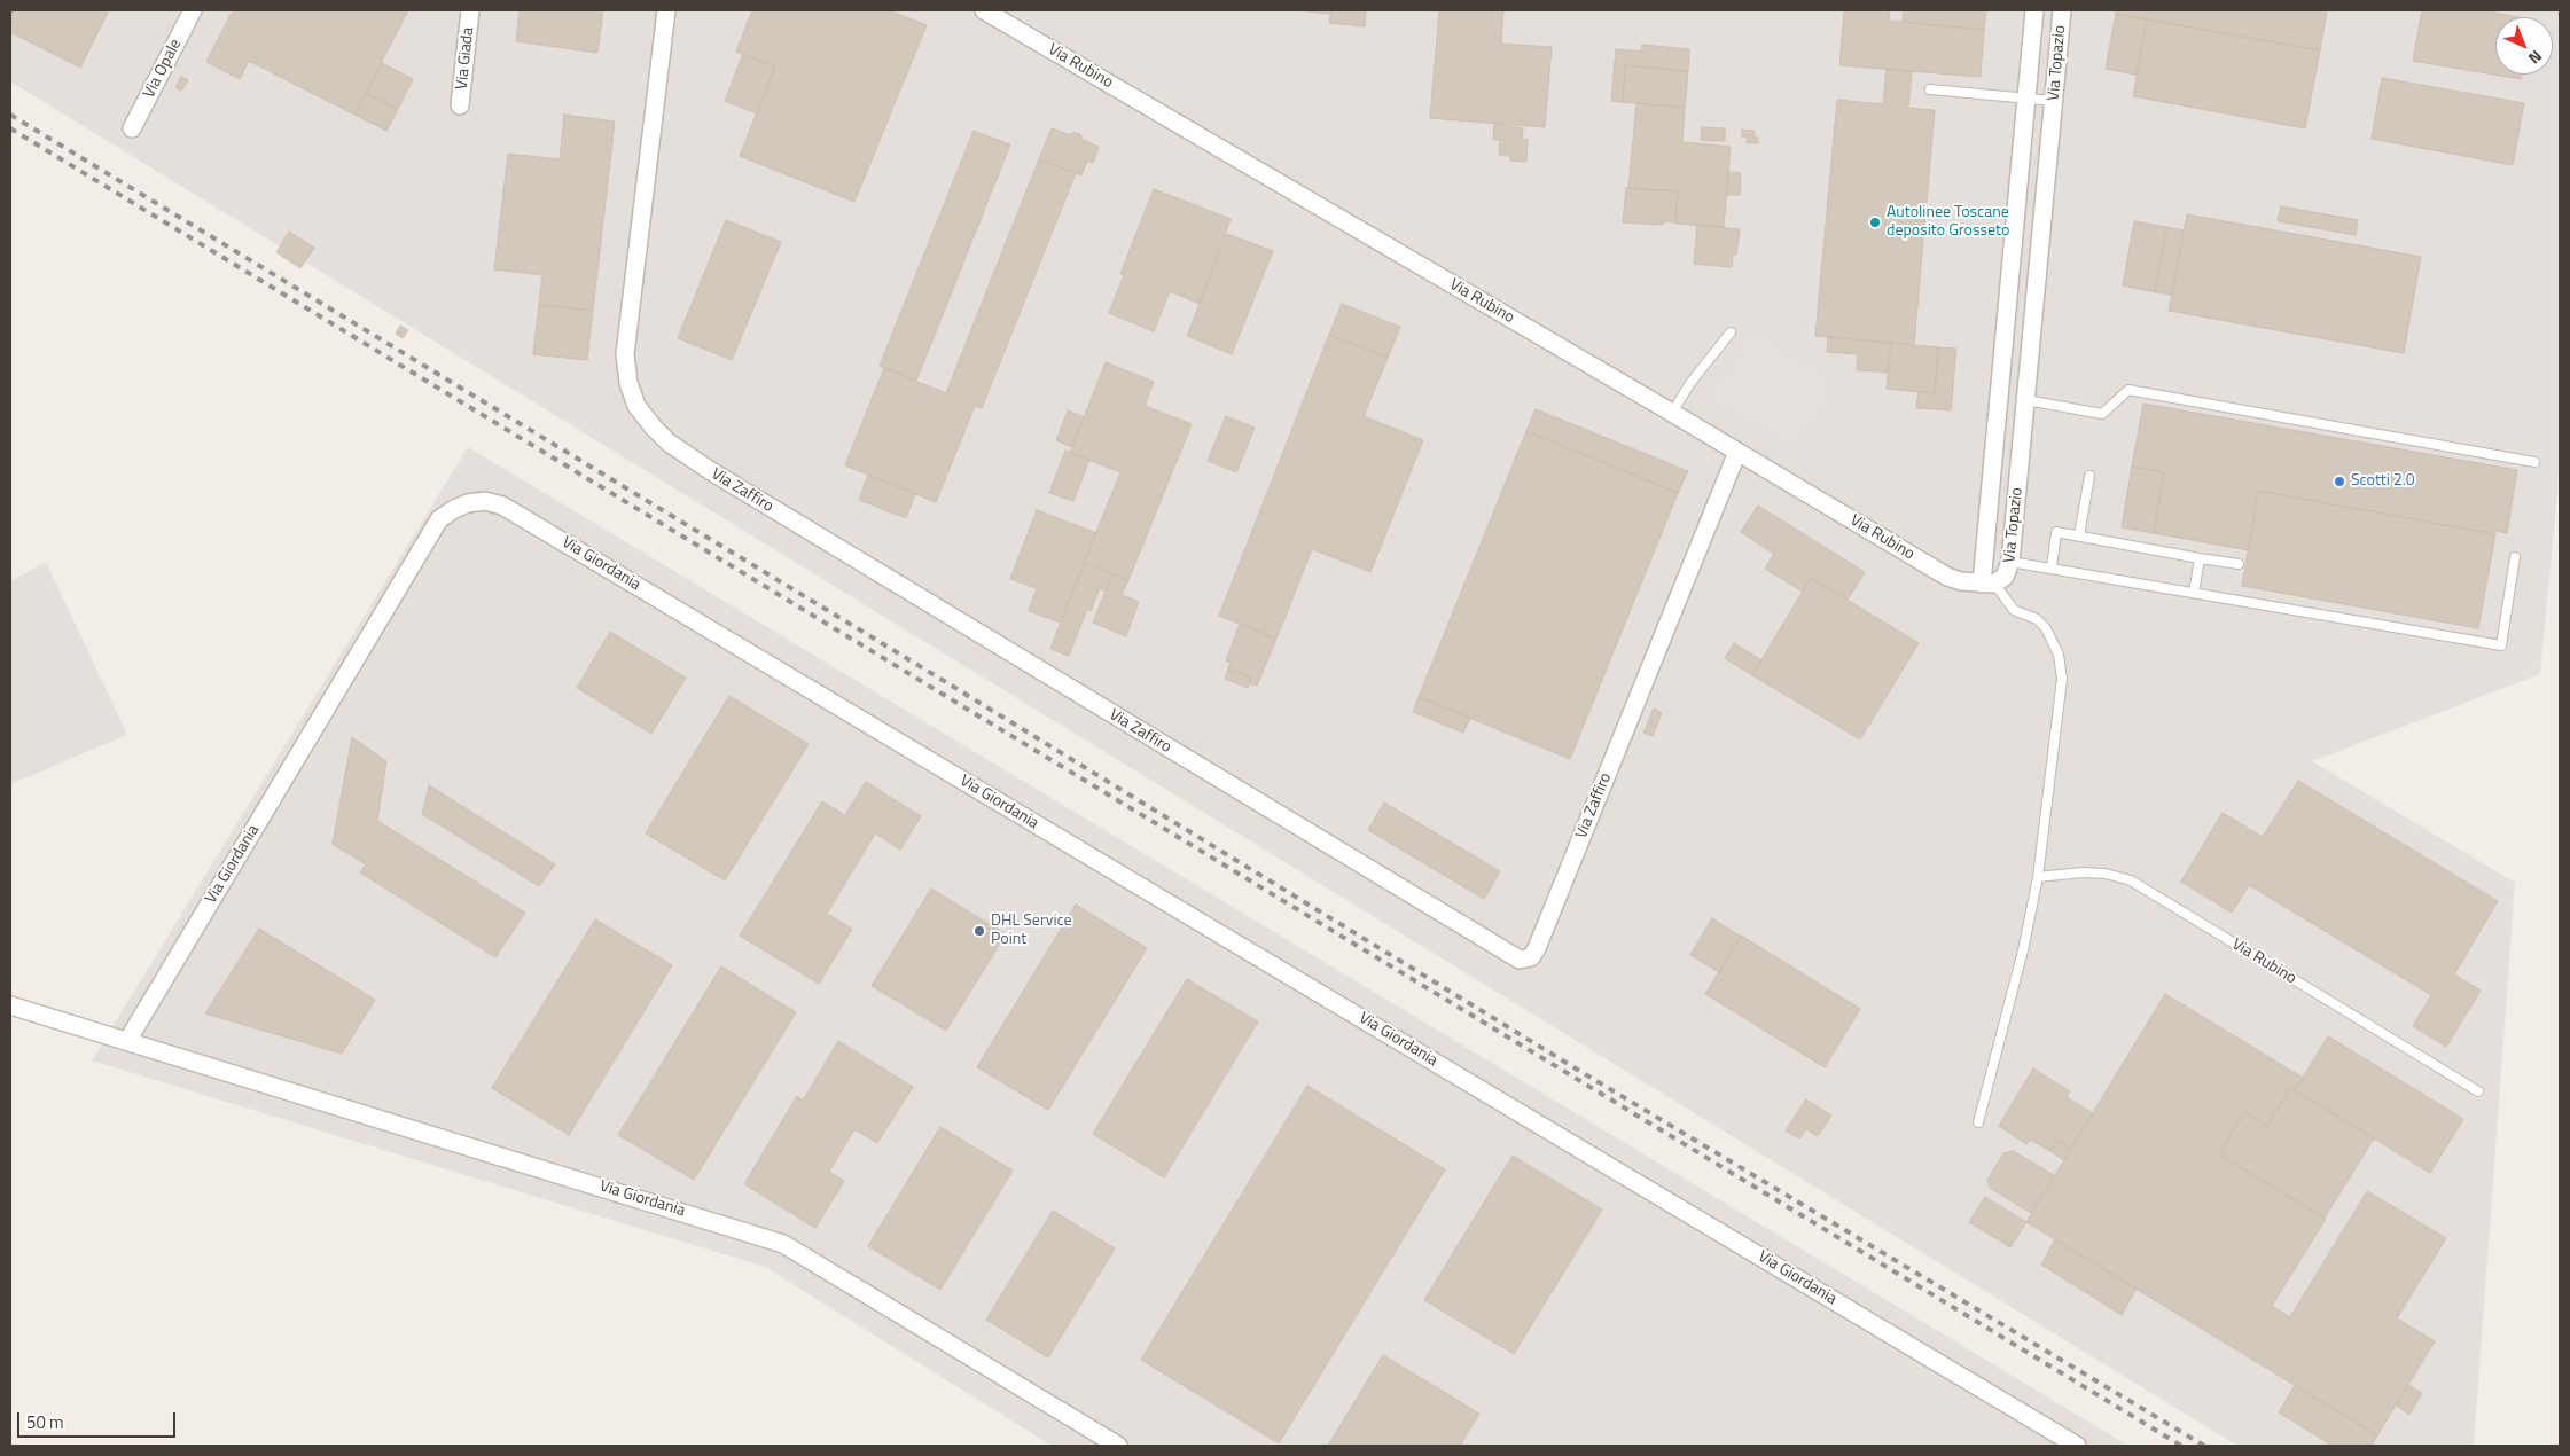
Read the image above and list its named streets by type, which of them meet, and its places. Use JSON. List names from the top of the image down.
{
  "streets": {
    "street": [
      "Via Giada",
      "Via Topazio",
      "Via Rubino",
      "Via Opale",
      "Via Zaffiro",
      "Via Giordania"
    ]
  },
  "crossings": [
    ["Via Topazio", "Via Rubino"],
    ["Via Rubino", "Via Zaffiro"]
  ],
  "places": ["Autolinee Toscane deposito Grosseto", "Scotti 2.0", "DHL Service Point"],
  "scale_bar": "50 m",
  "north": "bottom right"
}
